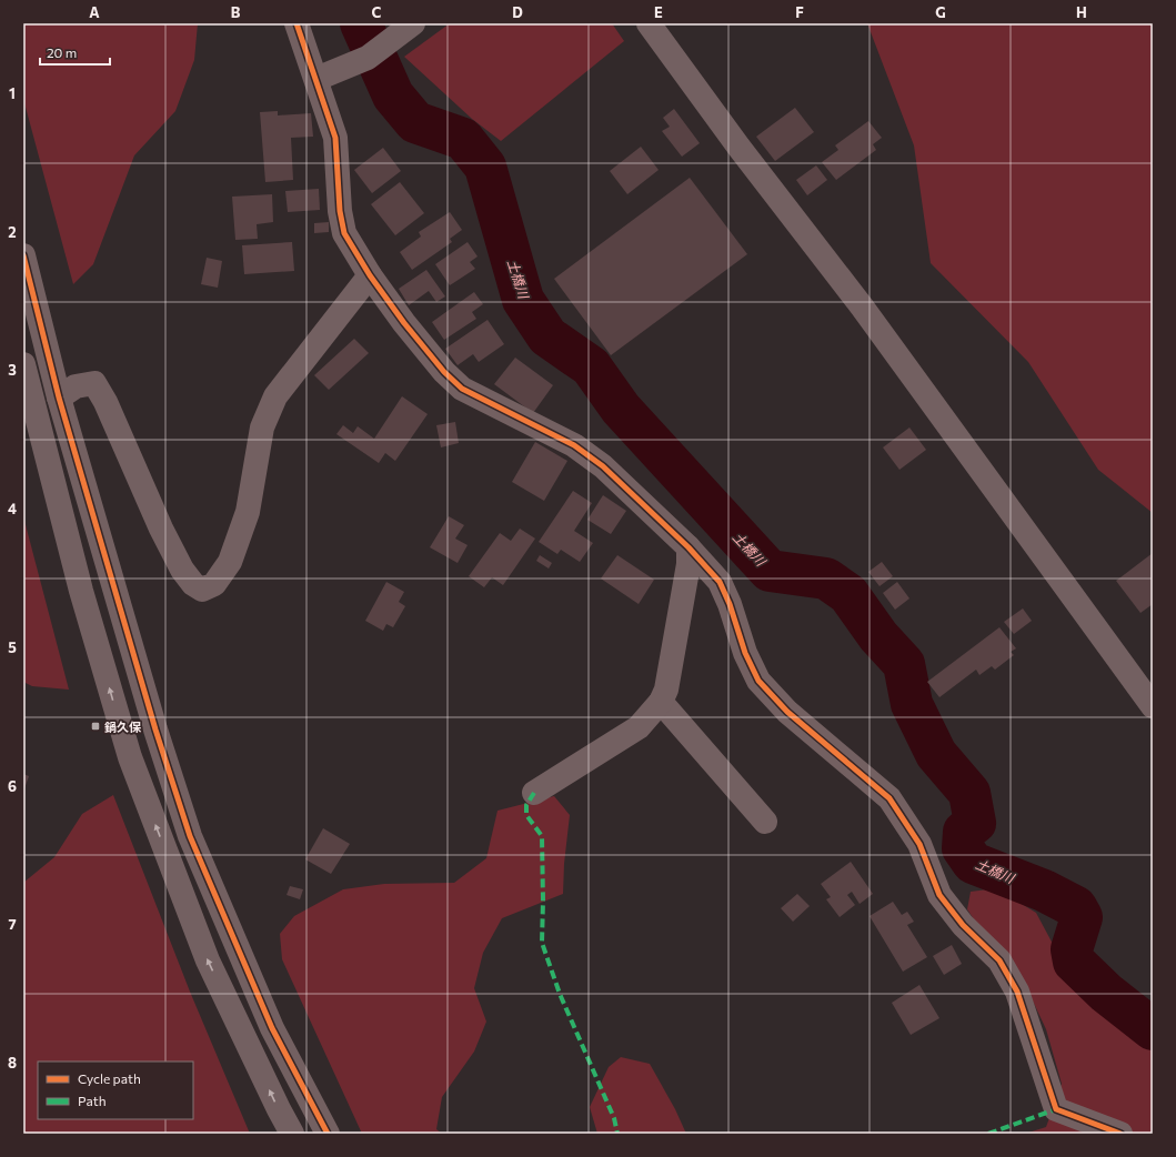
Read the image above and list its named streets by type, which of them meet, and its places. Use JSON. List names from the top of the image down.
{
  "water": ["土橋川"],
  "places": {
    "transit": ["鍋久保"]
  },
  "legend": ["Cycle path", "Path"],
  "scale_bar": "20 m",
  "grid": {
    "columns": [
      "A",
      "B",
      "C",
      "D",
      "E",
      "F",
      "G",
      "H"
    ],
    "rows": [
      "1",
      "2",
      "3",
      "4",
      "5",
      "6",
      "7",
      "8"
    ]
  }
}
